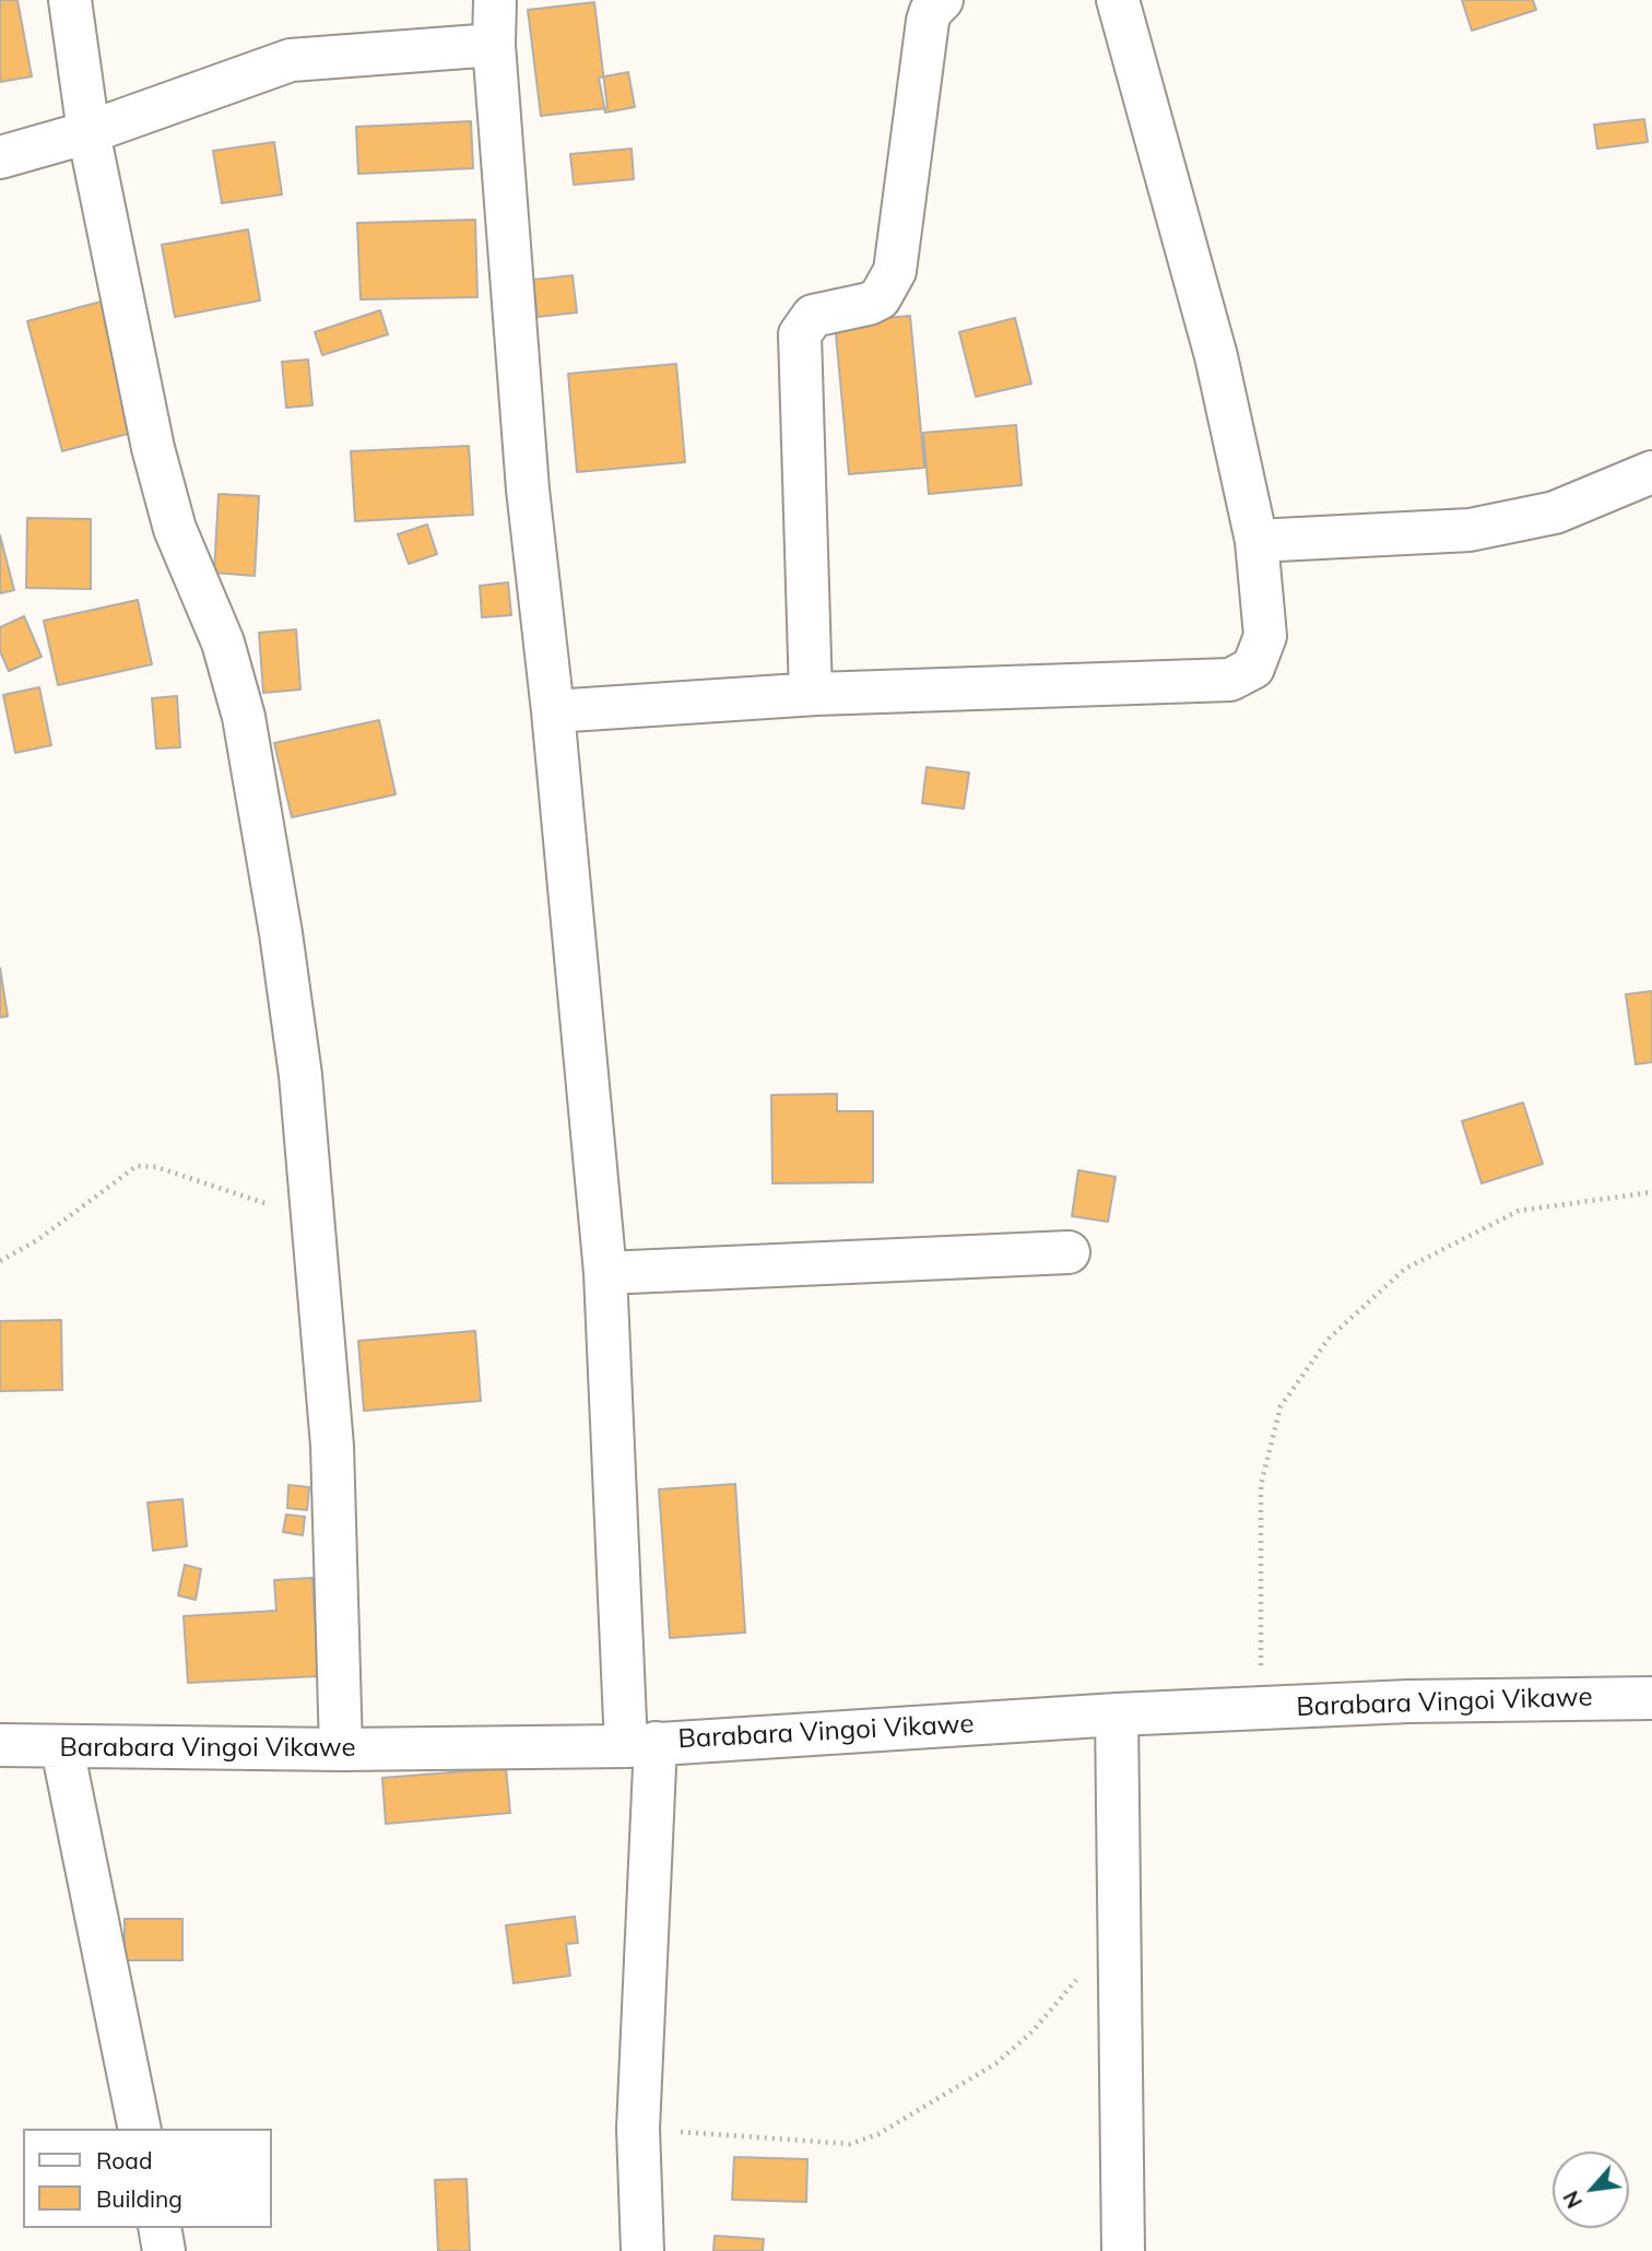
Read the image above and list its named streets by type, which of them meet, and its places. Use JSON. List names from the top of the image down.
{
  "streets": {
    "street": ["Barabara Vingoi Vikawe"]
  },
  "legend": ["Road", "Building"],
  "north": "bottom left"
}
